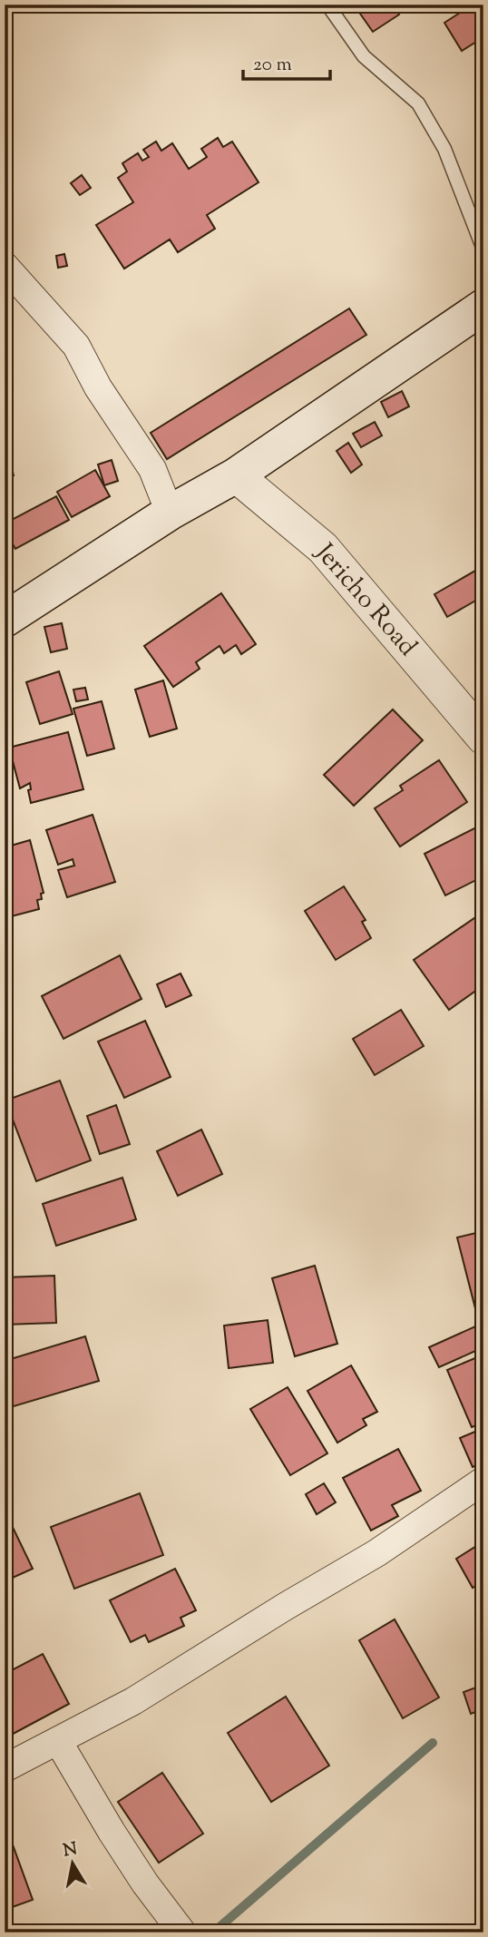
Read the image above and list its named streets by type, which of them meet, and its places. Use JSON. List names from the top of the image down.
{
  "streets": {
    "street": ["Jericho Road"]
  },
  "scale_bar": "20 m",
  "north": "top"
}
